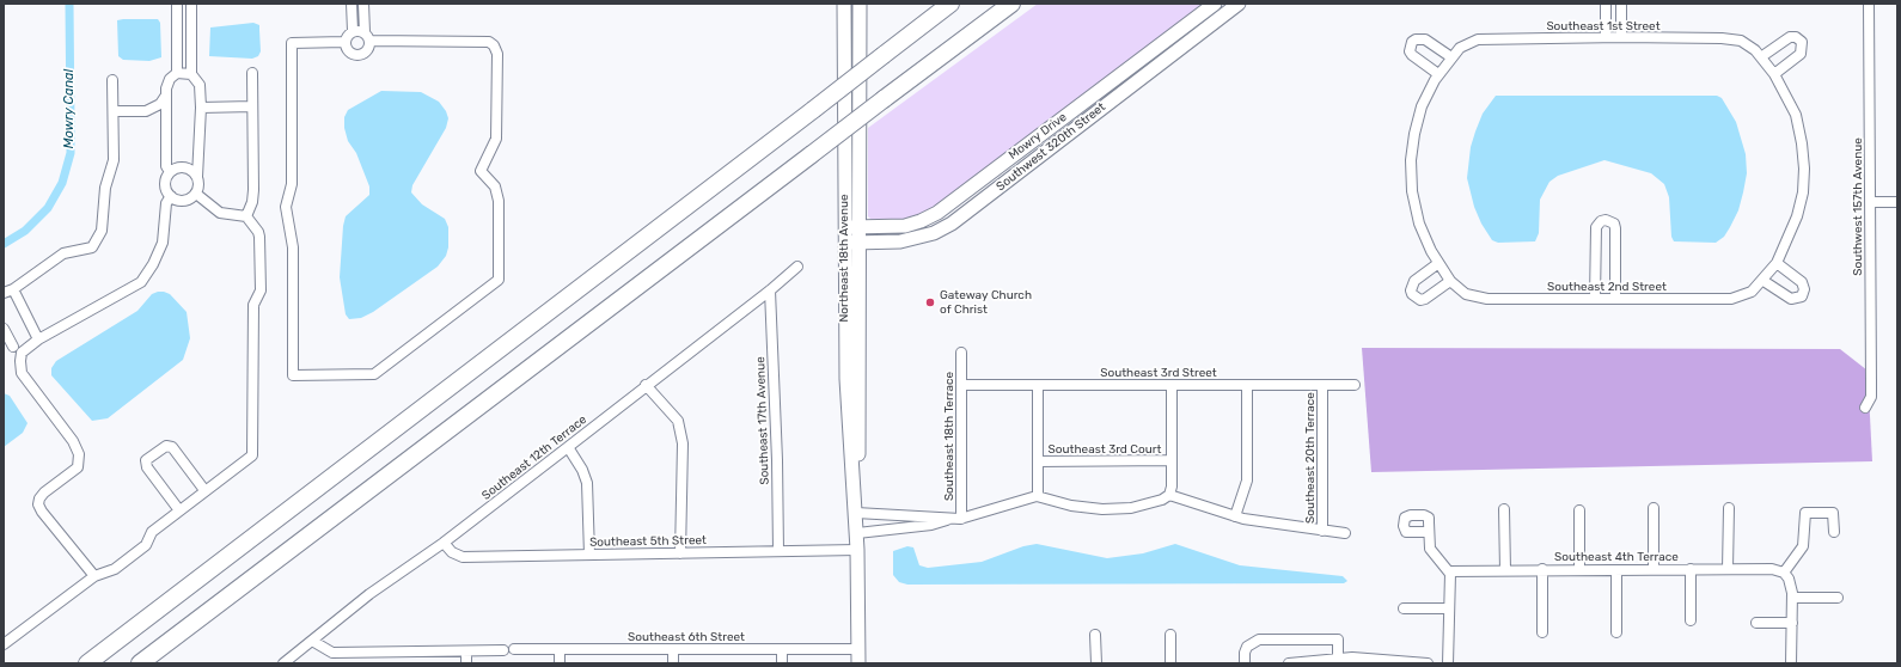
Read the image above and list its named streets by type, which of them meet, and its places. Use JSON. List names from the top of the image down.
{
  "streets": {
    "street": [
      "Southeast 1st Street",
      "Mowry Drive",
      "Southwest 320th Street",
      "Southwest 157th Avenue",
      "Northeast 18th Avenue",
      "Southeast 2nd Street",
      "Southeast 3rd Street",
      "Southeast 17th Avenue",
      "Southeast 18th Terrace",
      "Southeast 3rd Court",
      "Southeast 12th Terrace",
      "Southeast 20th Terrace",
      "Southeast 5th Street",
      "Southeast 4th Terrace",
      "Southeast 6th Street"
    ]
  },
  "crossings": [
    ["Southeast 1st Street", "Southeast 2nd Street"],
    ["Mowry Drive", "Northeast 18th Avenue"],
    ["Southwest 320th Street", "Northeast 18th Avenue"],
    ["Northeast 18th Avenue", "Southeast 5th Street"],
    ["Northeast 18th Avenue", "Southeast 6th Street"],
    ["Southeast 3rd Street", "Southeast 18th Terrace"],
    ["Southeast 3rd Street", "Southeast 20th Terrace"],
    ["Southeast 17th Avenue", "Southeast 12th Terrace"],
    ["Southeast 17th Avenue", "Southeast 5th Street"],
    ["Southeast 12th Terrace", "Southeast 5th Street"]
  ],
  "water": ["Mowry Canal"],
  "places": ["Gateway Church of Christ"]
}
